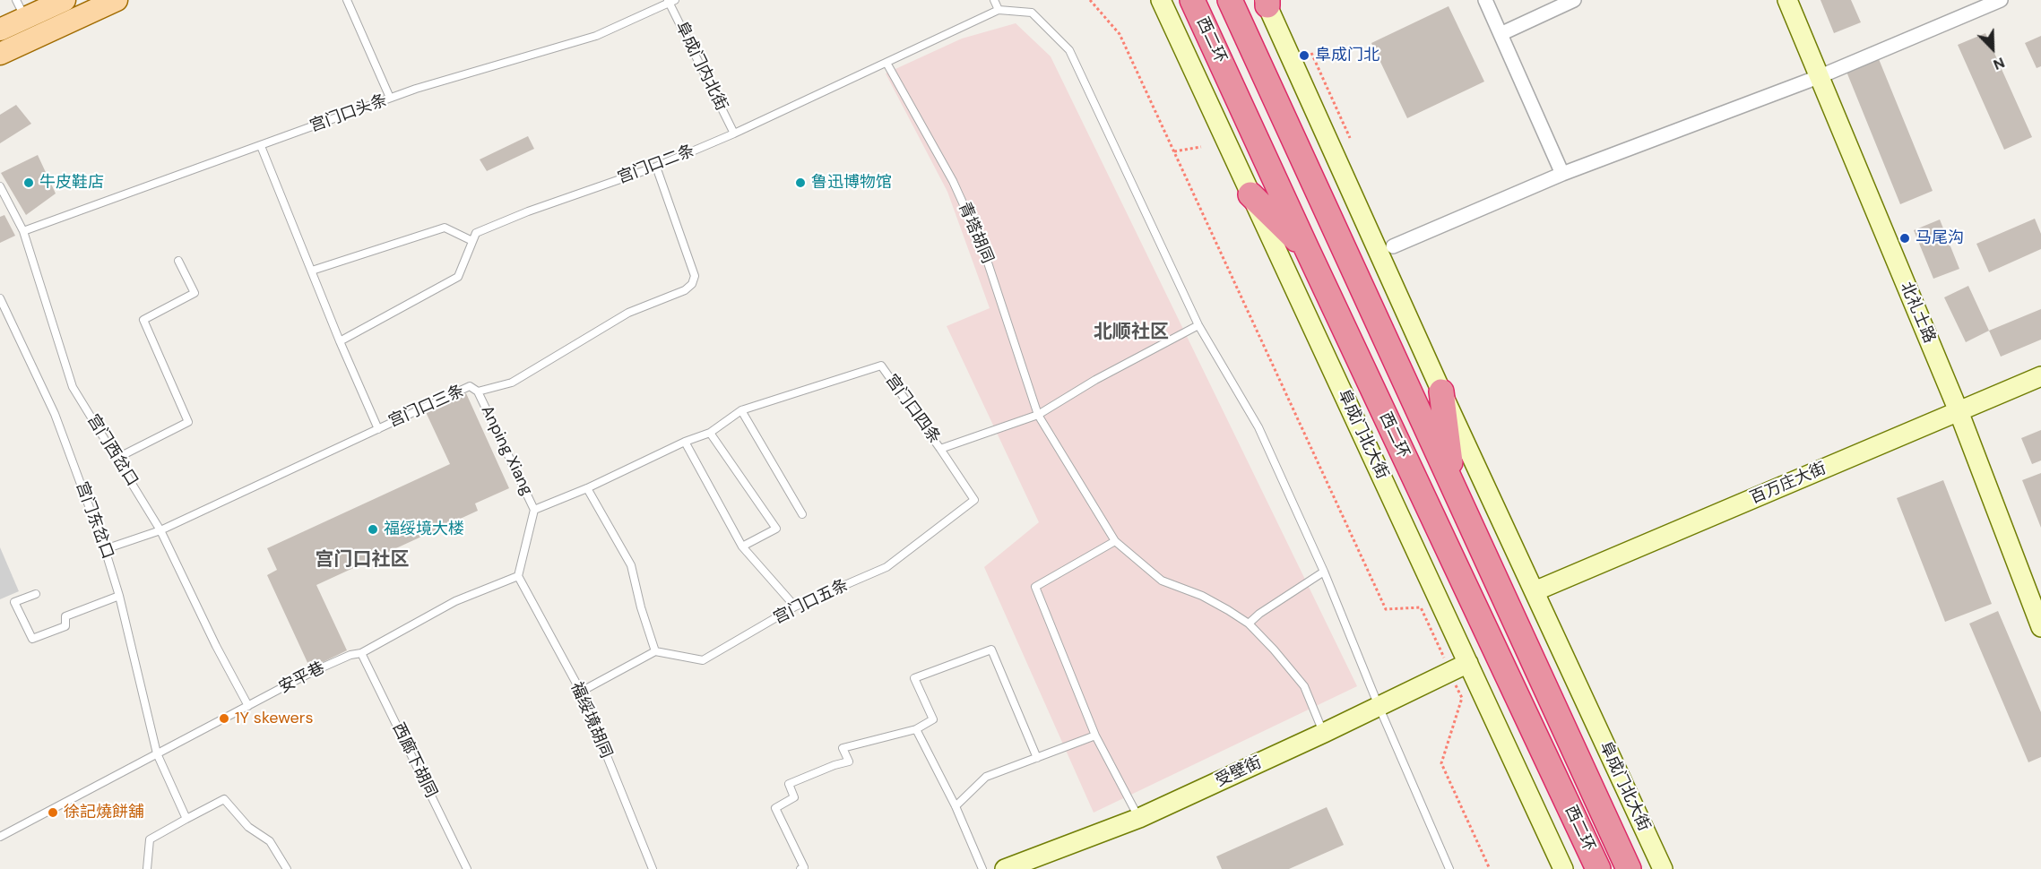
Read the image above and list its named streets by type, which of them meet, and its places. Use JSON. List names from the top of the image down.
{
  "streets": {
    "highway": ["西二环"],
    "street": [
      "北礼士路",
      "阜成门北大街",
      "百万庄大街",
      "受壁街"
    ],
    "lane": [
      "阜成门内北街",
      "宫门口头条",
      "宫门口二条",
      "青塔胡同",
      "宫门口三条",
      "宫门口四条",
      "宫门西岔口",
      "Anping Xiang",
      "宫门东岔口",
      "宫门口五条",
      "安平巷",
      "福绥境胡同",
      "西廊下胡同"
    ]
  },
  "crossings": [
    ["阜成门内北街", "宫门口头条"],
    ["阜成门内北街", "宫门口二条"],
    ["宫门口头条", "宫门西岔口"],
    ["宫门口二条", "青塔胡同"],
    ["宫门口二条", "宫门口三条"],
    ["青塔胡同", "宫门口四条"],
    ["青塔胡同", "受壁街"],
    ["北礼士路", "百万庄大街"],
    ["宫门口三条", "宫门西岔口"],
    ["宫门口三条", "Anping Xiang"],
    ["宫门口三条", "宫门东岔口"],
    ["宫门口四条", "Anping Xiang"],
    ["宫门口四条", "宫门口五条"],
    ["阜成门北大街", "百万庄大街"],
    ["阜成门北大街", "受壁街"],
    ["宫门西岔口", "安平巷"],
    ["宫门东岔口", "安平巷"],
    ["安平巷", "福绥境胡同"],
    ["安平巷", "西廊下胡同"]
  ],
  "districts": ["北顺社区", "宫门口社区"],
  "places": [
    "阜成门北",
    "牛皮鞋店",
    "鲁迅博物馆",
    "马尾沟",
    "福绥境大楼",
    "1Y skewers",
    "徐記燒餅舖"
  ],
  "north": "bottom right"
}
